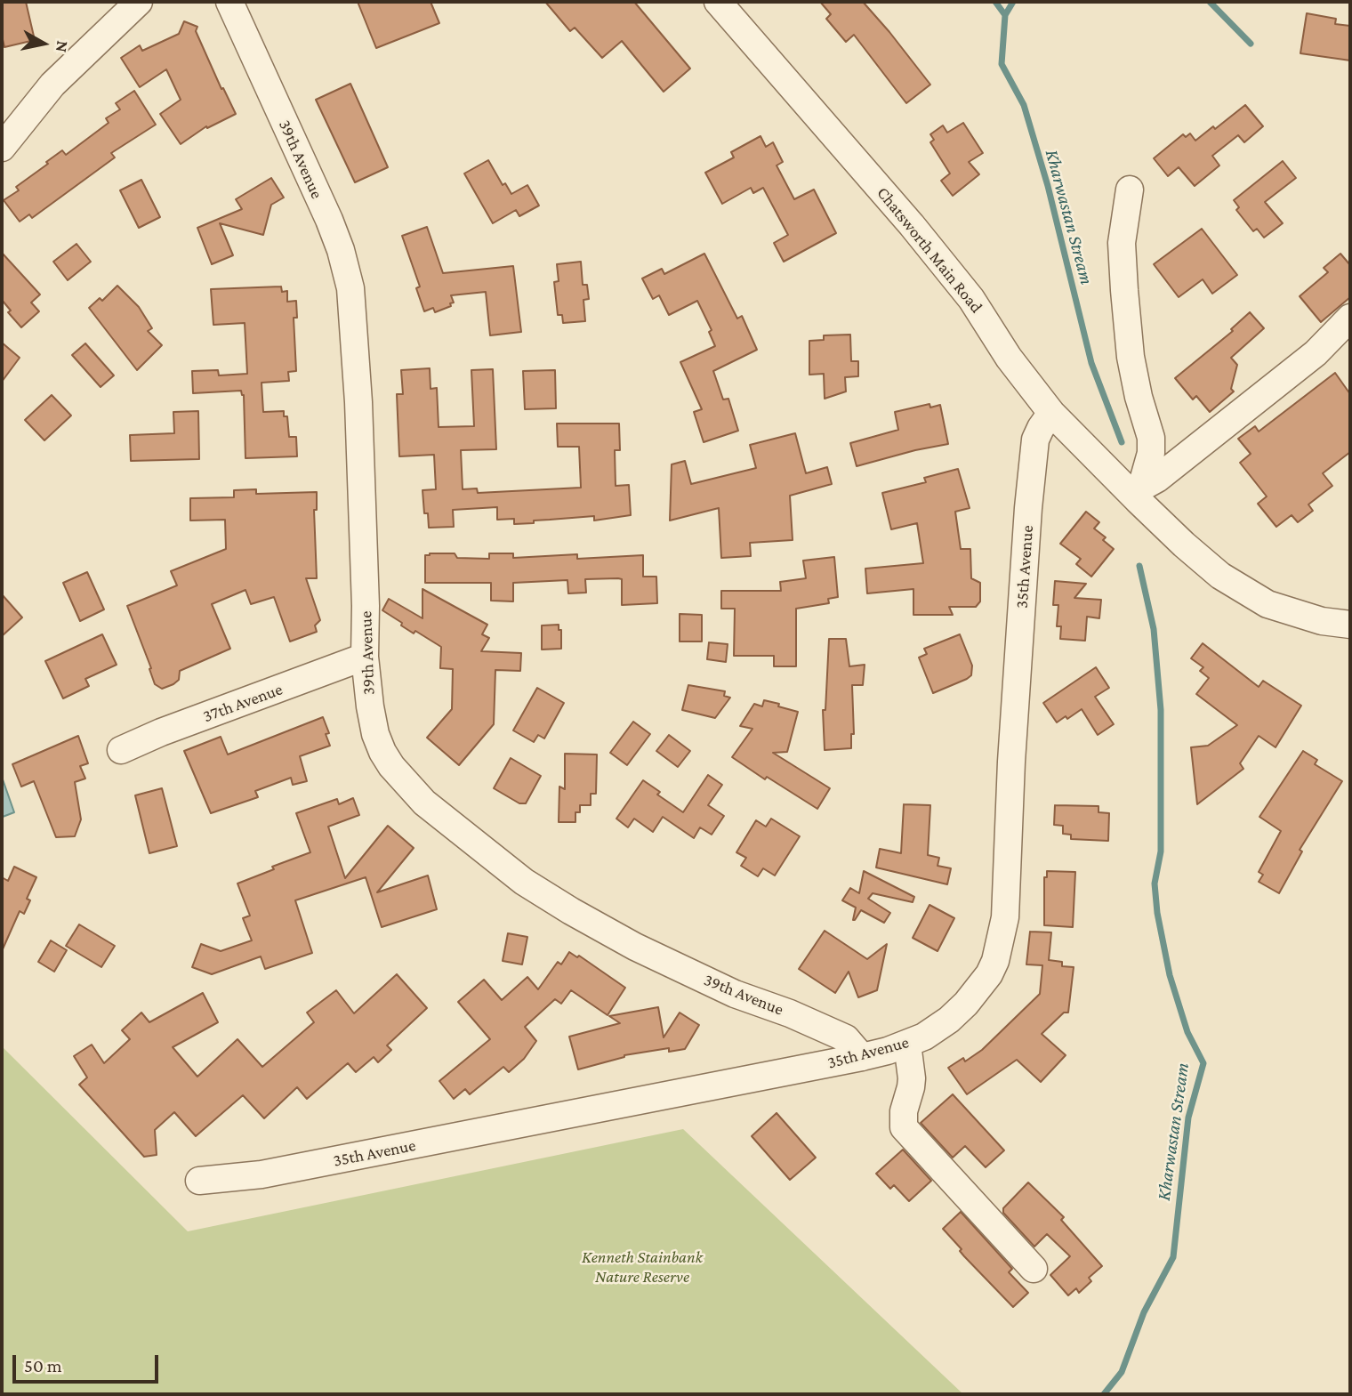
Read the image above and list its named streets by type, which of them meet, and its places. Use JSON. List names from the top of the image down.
{
  "streets": {
    "street": [
      "39th Avenue",
      "Chatsworth Main Road",
      "35th Avenue",
      "37th Avenue"
    ]
  },
  "crossings": [
    ["39th Avenue", "35th Avenue"],
    ["39th Avenue", "37th Avenue"],
    ["Chatsworth Main Road", "35th Avenue"]
  ],
  "water": ["Kharwastan Stream"],
  "parks": ["Kenneth Stainbank Nature Reserve"],
  "scale_bar": "50 m",
  "north": "right"
}
